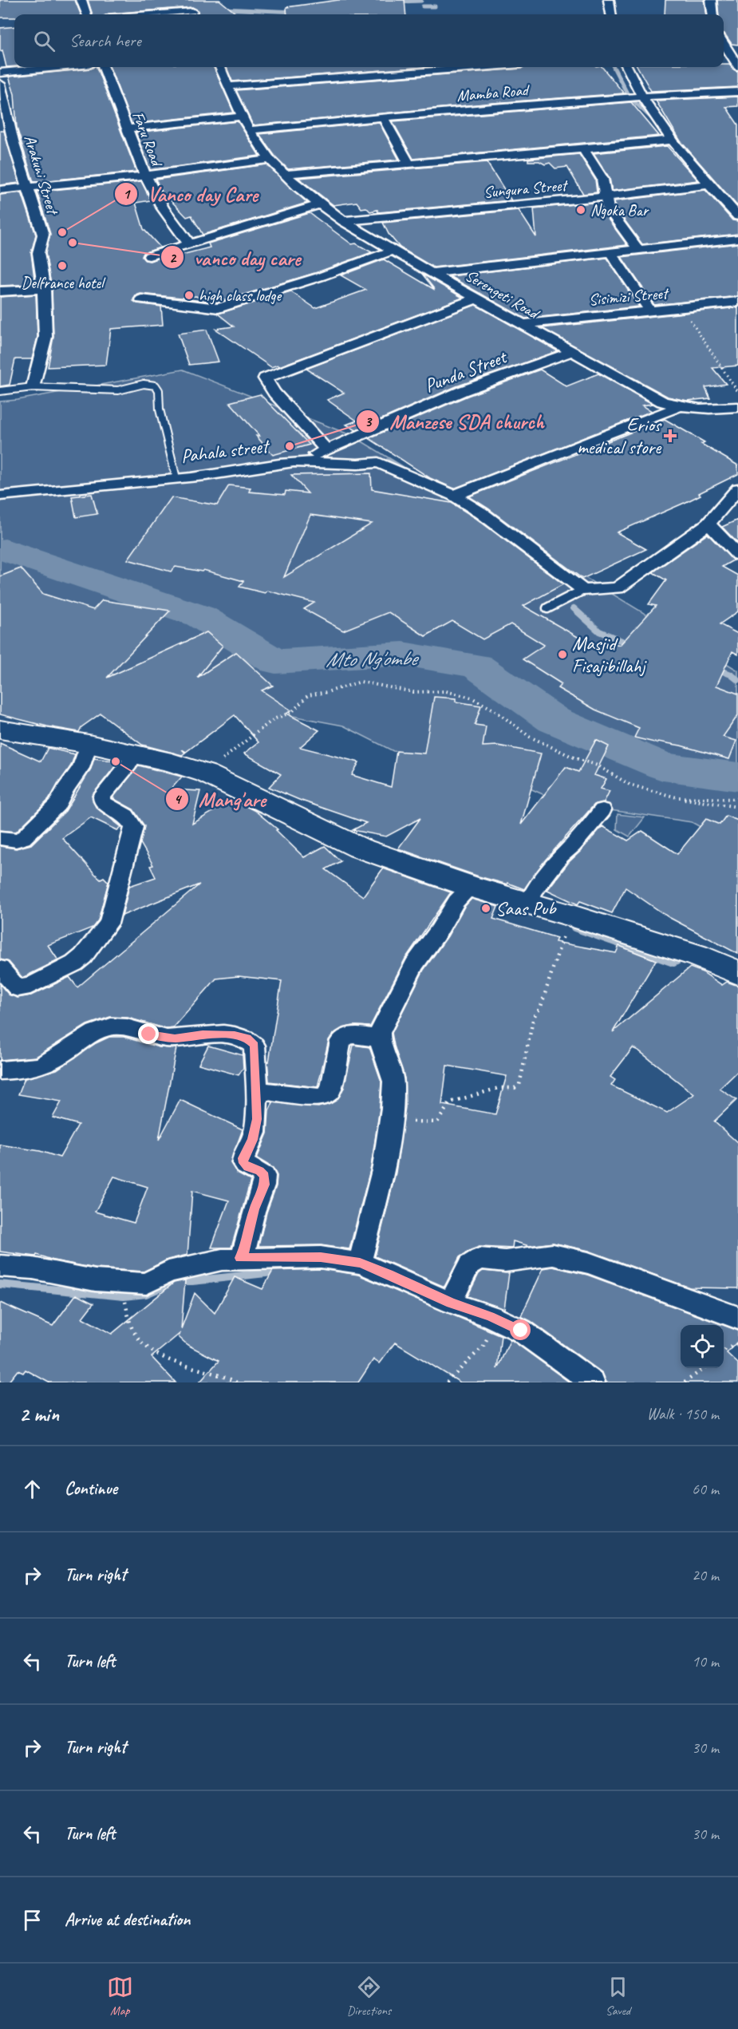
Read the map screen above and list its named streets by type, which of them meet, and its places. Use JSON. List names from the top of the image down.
{
  "streets": {
    "street": [
      "Mamba Road",
      "Faru Road",
      "Arakuni Street",
      "Sungura Street",
      "Serengeti Road",
      "Sisimizi Street",
      "Punda Street",
      "Pahala street"
    ]
  },
  "crossings": [
    ["Mamba Road", "Serengeti Road"],
    ["Sungura Street", "Serengeti Road"],
    ["Serengeti Road", "Sisimizi Street"],
    ["Serengeti Road", "Punda Street"],
    ["Punda Street", "Pahala street"]
  ],
  "water": ["Mto Ng'ombe"],
  "places": {
    "other": [
      "Ngoka Bar",
      "Vanco day Care",
      "vanco day care",
      "Delfrance hotel",
      "high class lodge",
      "Manzese SDA church",
      "Masjid Fisajibillahj",
      "Mang'are",
      "Saas Pub"
    ],
    "health": ["Erios medical store"]
  },
  "page": {
    "search": "Search here",
    "heading": ["2 min", "Walk · 150 m"],
    "list": [
      ["Continue", "60 m"],
      ["Turn right", "20 m"],
      ["Turn left", "10 m"],
      ["Turn right", "30 m"],
      ["Turn left", "30 m"],
      "Arrive at destination"
    ],
    "nav": ["Map", "Directions", "Saved"]
  }
}
